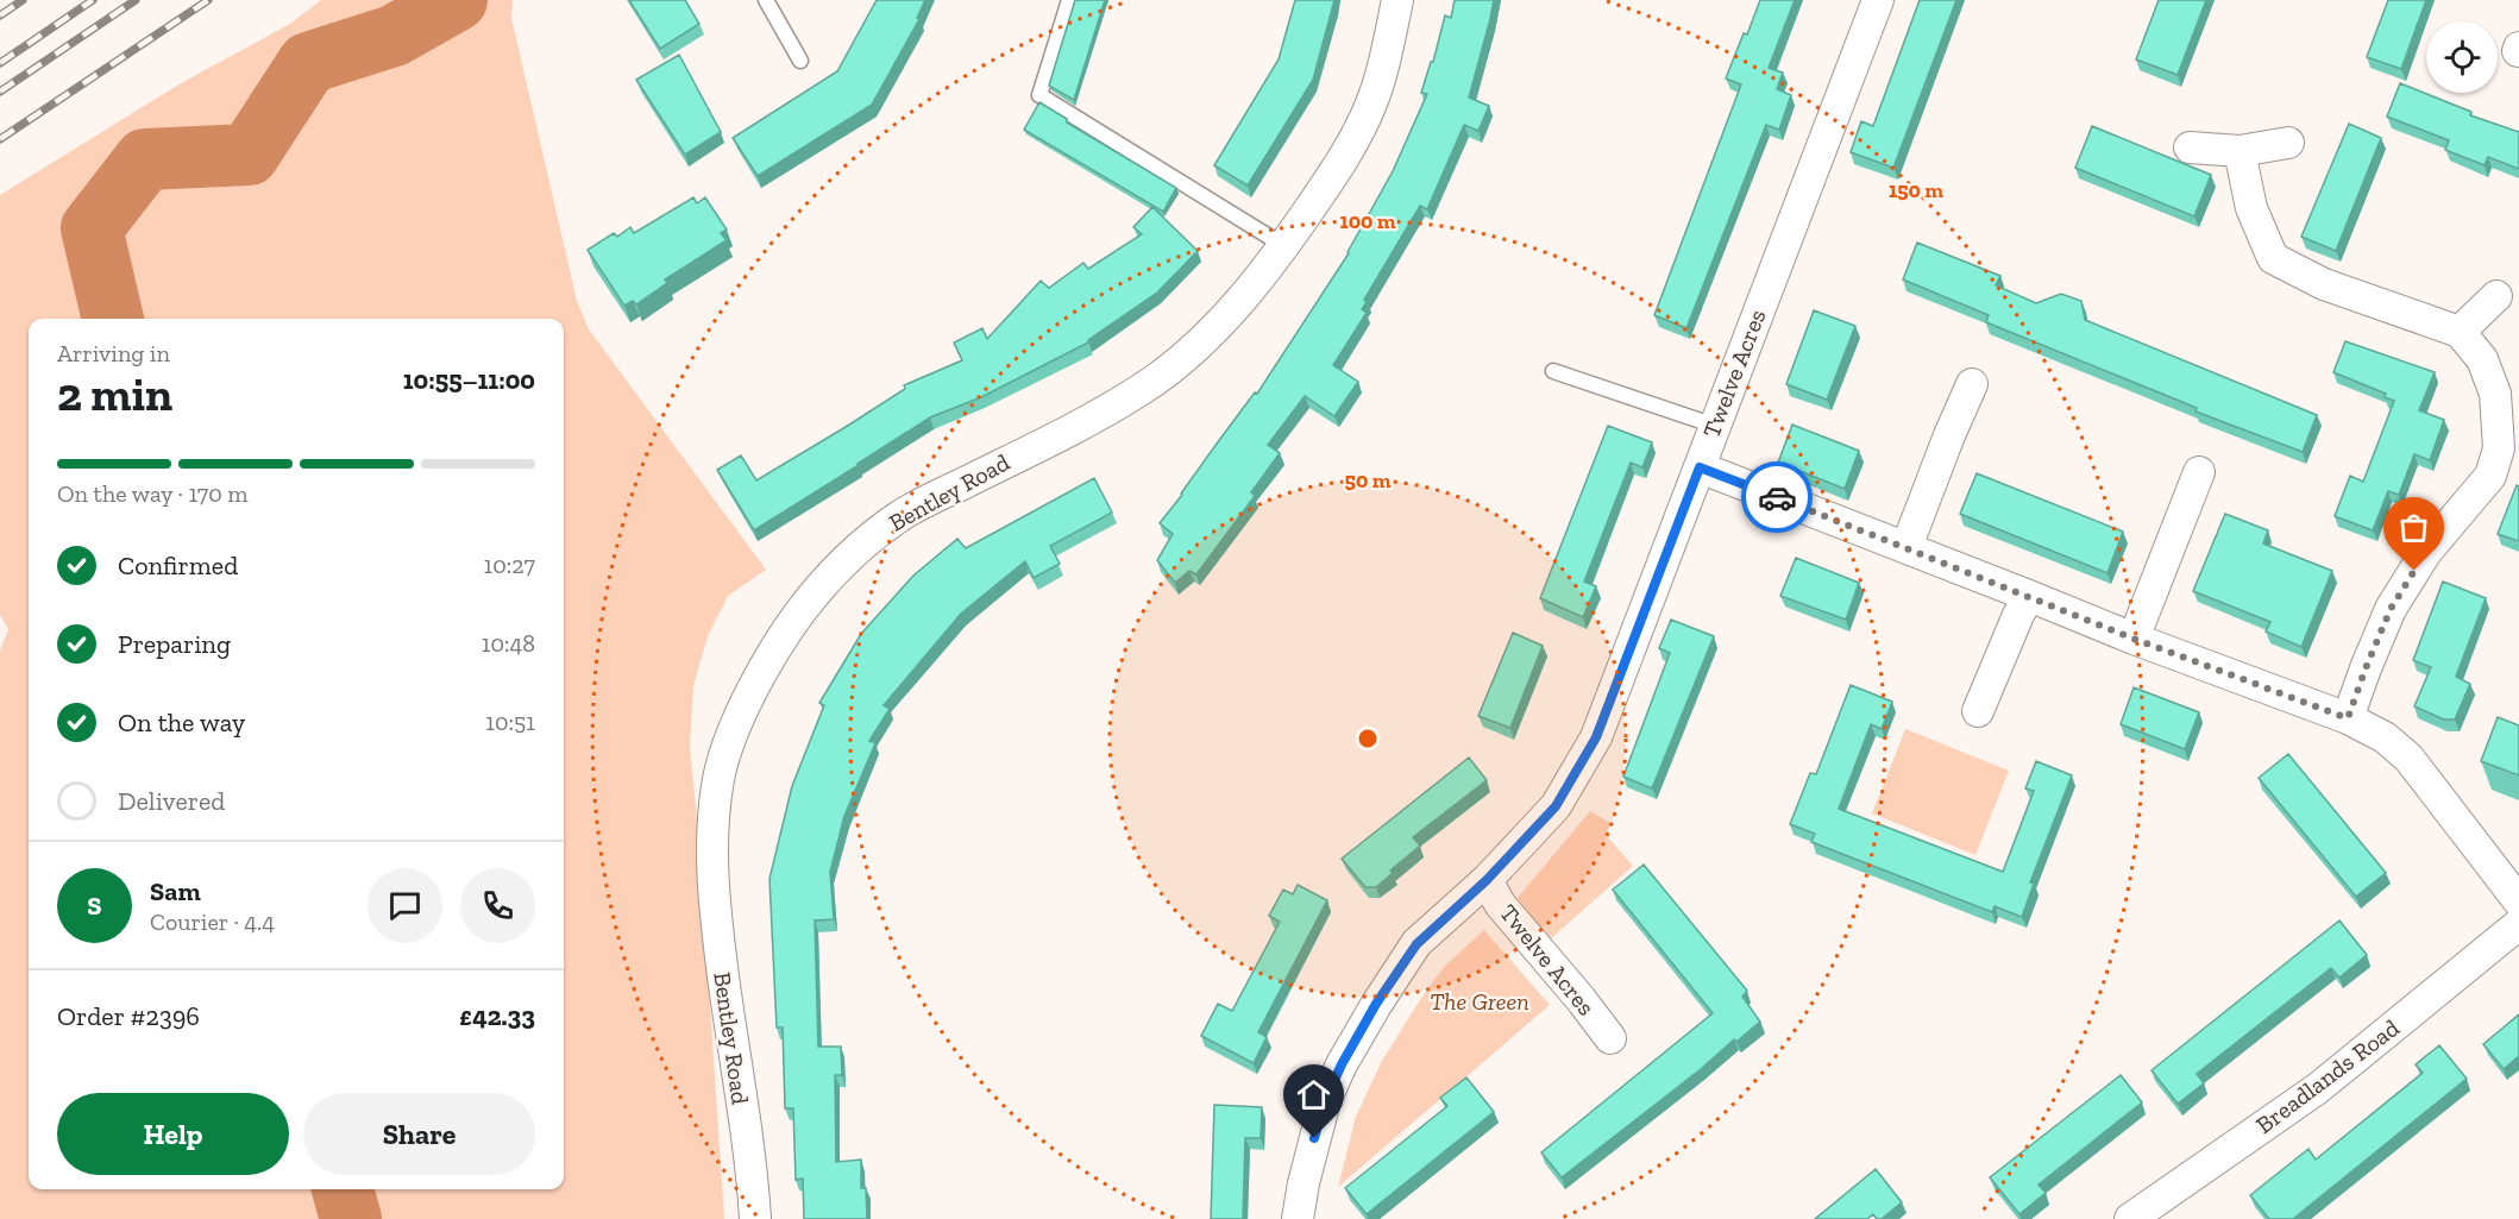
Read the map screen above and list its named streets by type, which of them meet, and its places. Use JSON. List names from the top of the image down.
{
  "streets": {
    "street": ["Twelve Acres", "Bentley Road", "Breadlands Road"]
  },
  "parks": ["The Green"],
  "page": {
    "heading": ["2 min", "Arriving in", "10:55–11:00"],
    "panel": [
      "Sam",
      "Courier · 4.4",
      "Order #2396",
      "£42.33"
    ],
    "bar": "On the way · 170 m",
    "list": [
      ["Confirmed", "10:27"],
      ["Preparing", "10:48"],
      ["On the way", "10:51"],
      "Delivered"
    ],
    "round": "S",
    "buttons": ["Help", "Share"]
  },
  "rings": ["150 m", "100 m", "50 m"]
}
